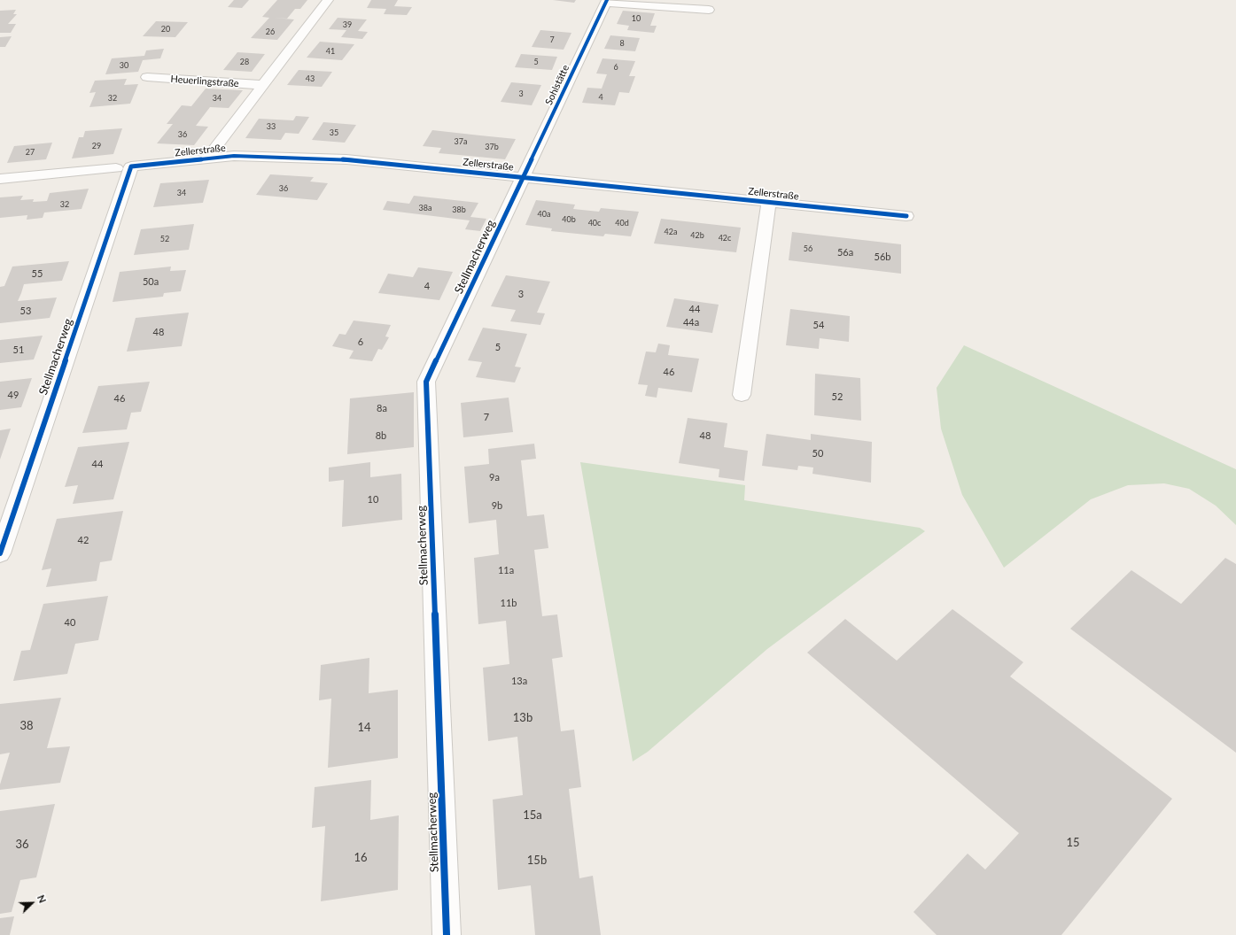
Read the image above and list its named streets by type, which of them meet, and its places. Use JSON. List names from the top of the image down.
{
  "streets": {
    "street": [
      "Heuerlingstraße",
      "Sohlstätte",
      "Zellerstraße",
      "Stellmacherweg"
    ]
  },
  "crossings": [
    ["Heuerlingstraße", "Zellerstraße"],
    ["Sohlstätte", "Zellerstraße"],
    ["Sohlstätte", "Stellmacherweg"],
    ["Zellerstraße", "Stellmacherweg"]
  ],
  "house_numbers": [
    "10",
    "39",
    "20",
    "26",
    "7",
    "8",
    "41",
    "28",
    "5",
    "30",
    "6",
    "43",
    "3",
    "4",
    "32",
    "34",
    "33",
    "35",
    "36",
    "37a",
    "29",
    "37b",
    "27",
    "36",
    "34",
    "32",
    "38a",
    "38b",
    "40a",
    "40b",
    "40c",
    "40d",
    "42a",
    "42b",
    "42c",
    "52",
    "56",
    "56a",
    "56b",
    "55",
    "50a",
    "4",
    "3",
    "44",
    "53",
    "44a",
    "54",
    "48",
    "6",
    "5",
    "51",
    "46",
    "49",
    "52",
    "46",
    "8a",
    "7",
    "8b",
    "48",
    "50",
    "44",
    "9a",
    "10",
    "9b",
    "42",
    "11a",
    "11b",
    "40",
    "13a",
    "13b",
    "38",
    "14",
    "15a",
    "15",
    "36",
    "16",
    "15b"
  ],
  "north": "top right"
}
